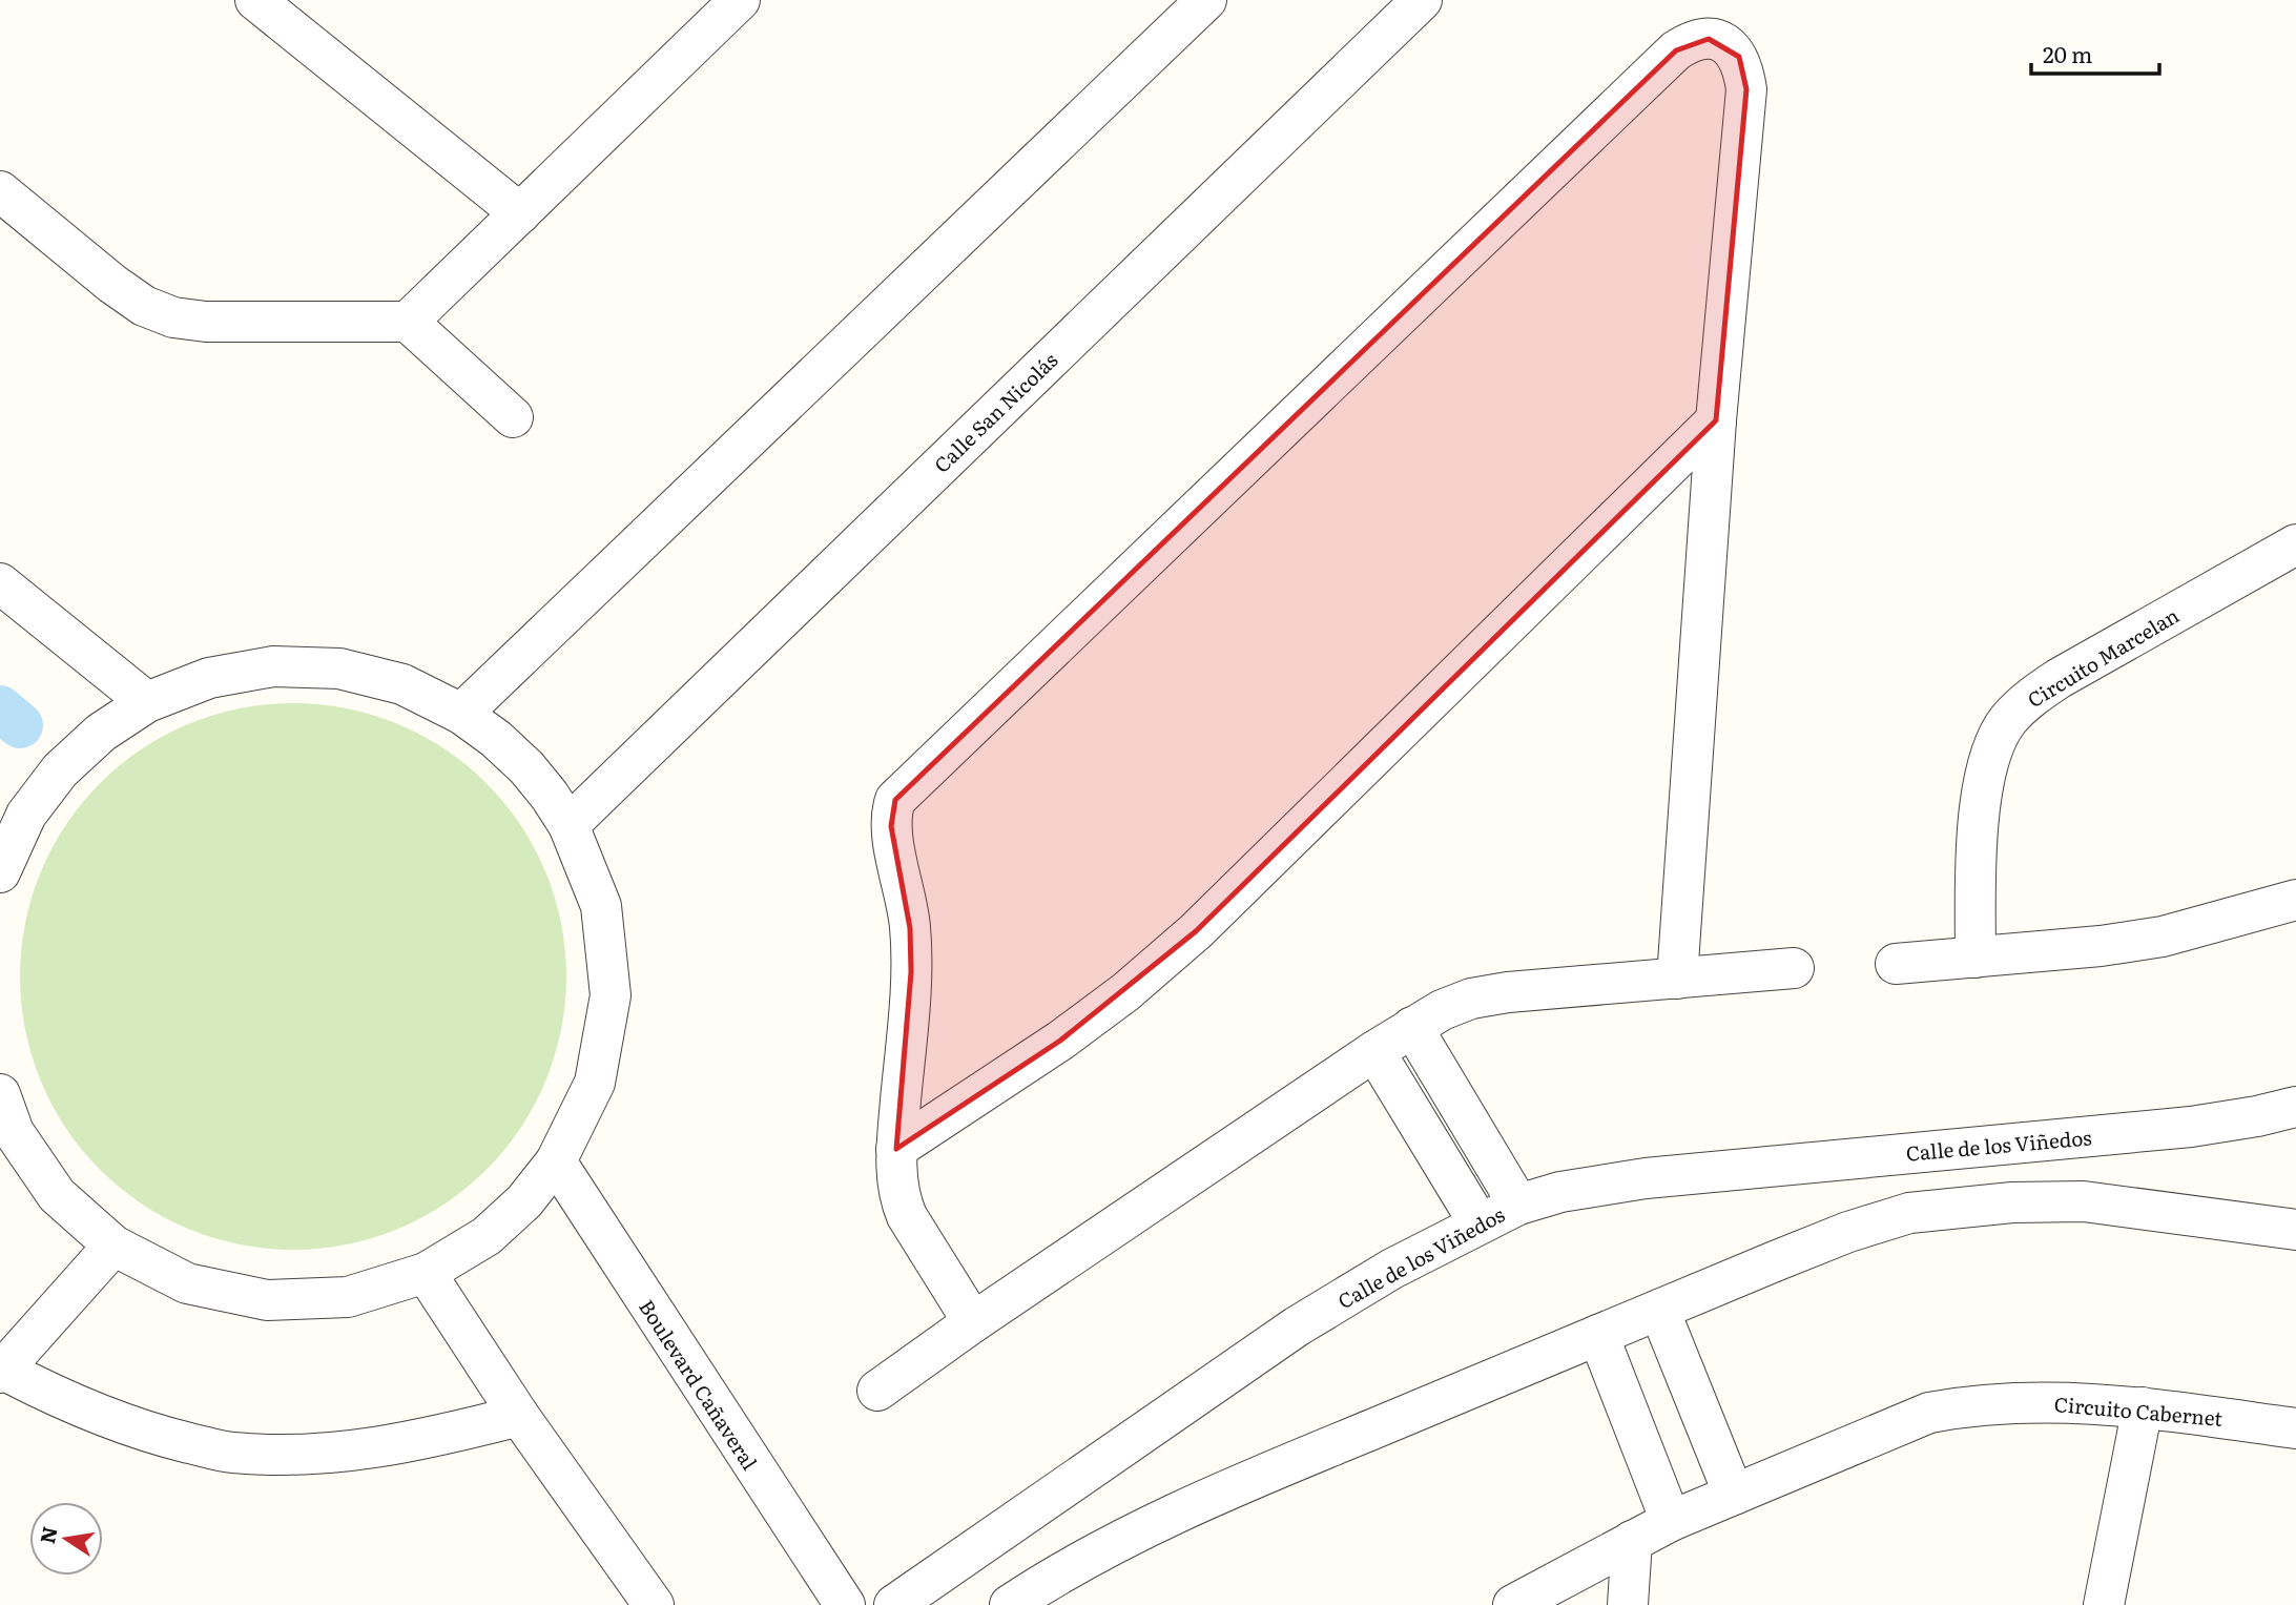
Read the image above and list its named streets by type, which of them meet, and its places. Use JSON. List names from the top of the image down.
{
  "streets": {
    "street": [
      "Calle San Nicolás",
      "Circuito Marcelan",
      "Calle de los Viñedos",
      "Boulevard Cañaveral",
      "Circuito Cabernet"
    ]
  },
  "scale_bar": "20 m",
  "north": "left"
}
